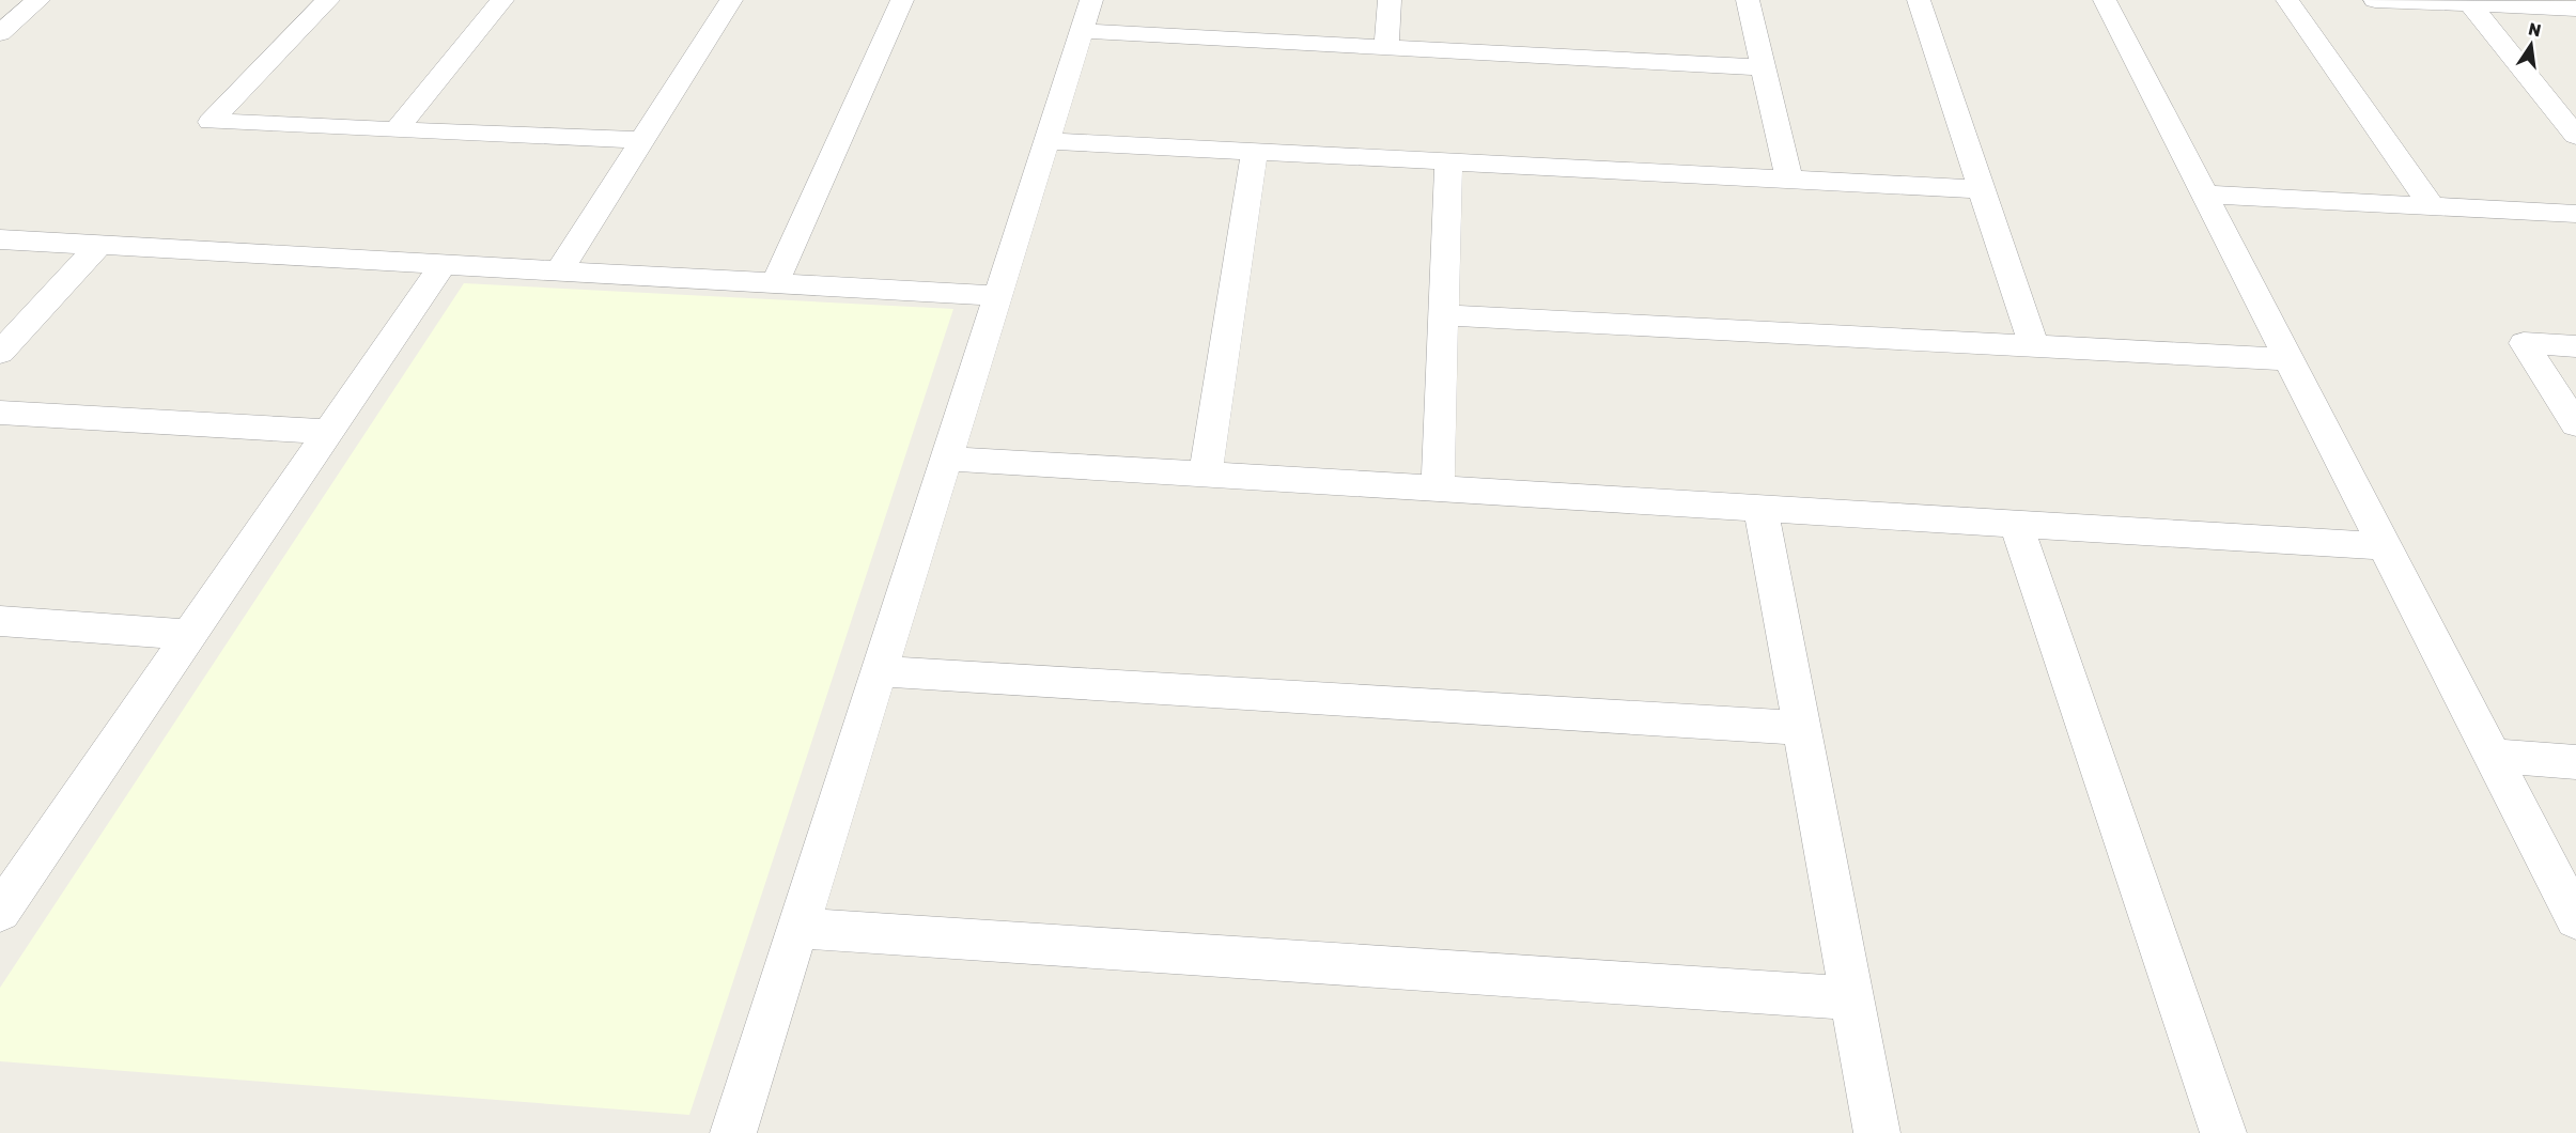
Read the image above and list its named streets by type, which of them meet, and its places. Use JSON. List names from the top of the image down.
{
  "north": "top"
}
